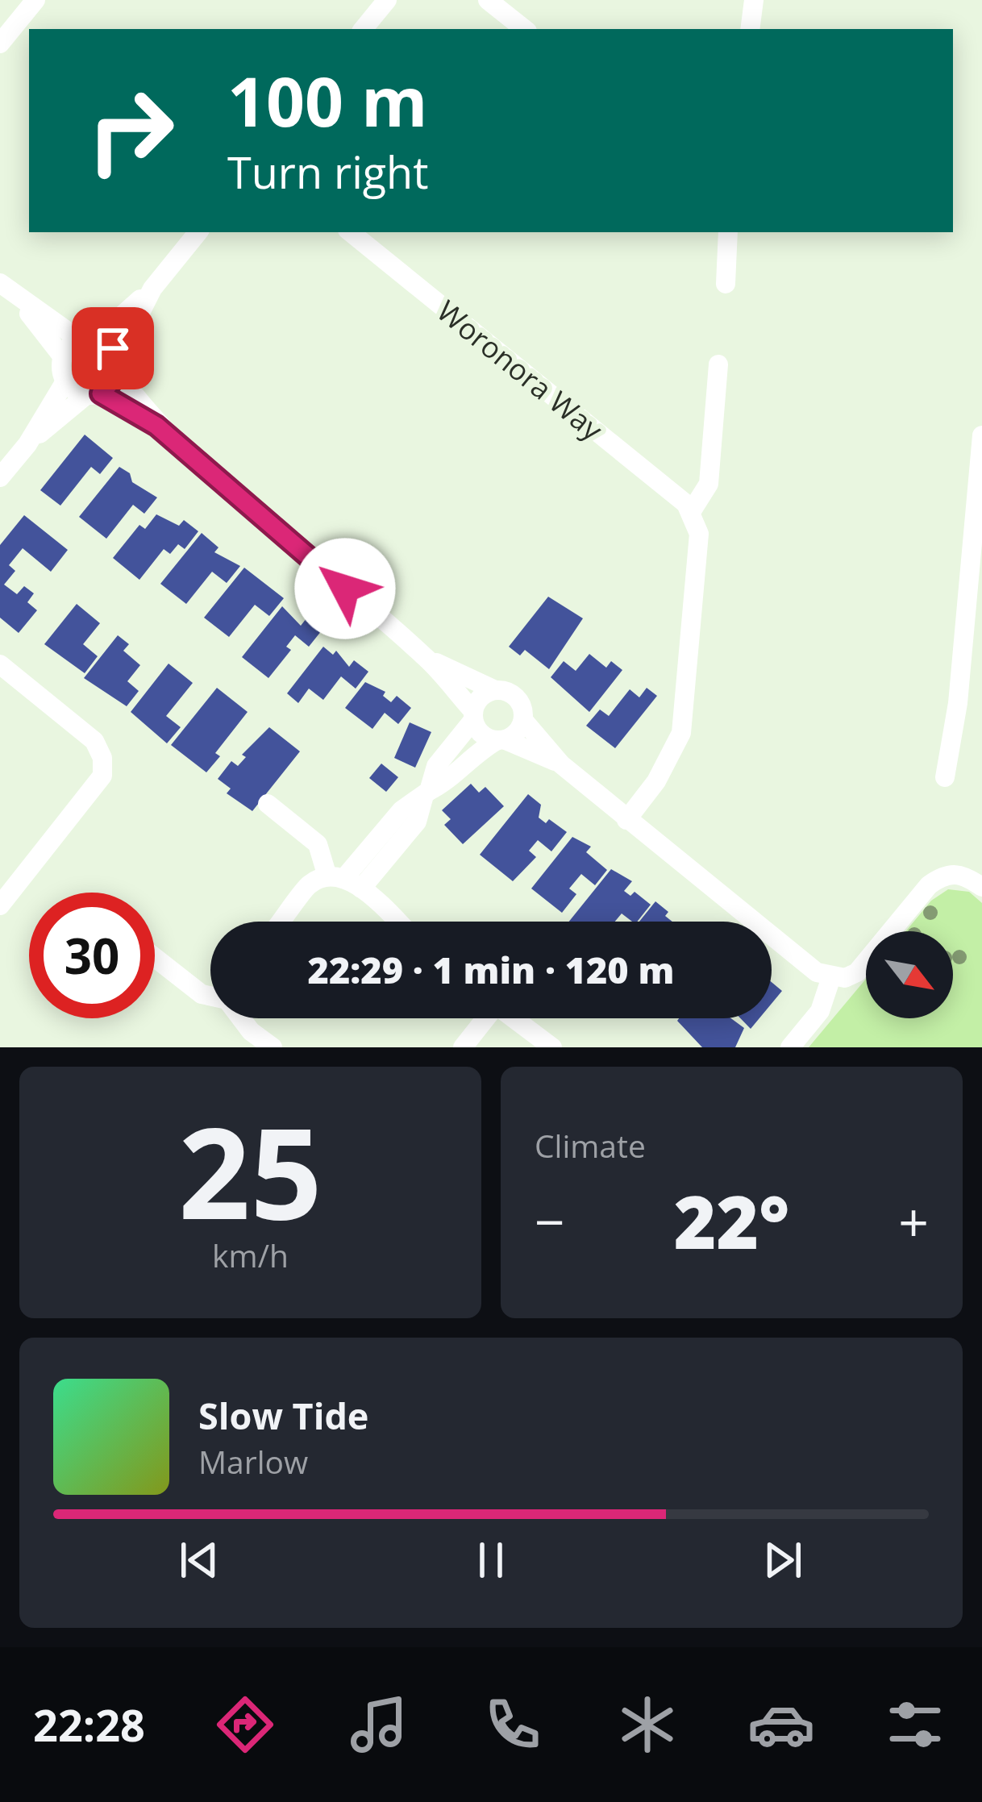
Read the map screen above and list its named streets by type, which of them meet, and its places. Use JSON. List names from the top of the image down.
{
  "streets": {
    "street": ["Woronora Way"]
  },
  "north": "bottom right",
  "page": {
    "turn": ["100 m", "Turn right"],
    "limit": "30",
    "trip": "22:29 · 1 min · 120 m",
    "tile": [
      ["25", "km/h"],
      "Climate"
    ],
    "heat": ["−", "22°", "+"],
    "song": ["Slow Tide", "Marlow"],
    "tabs": "22:28"
  }
}
